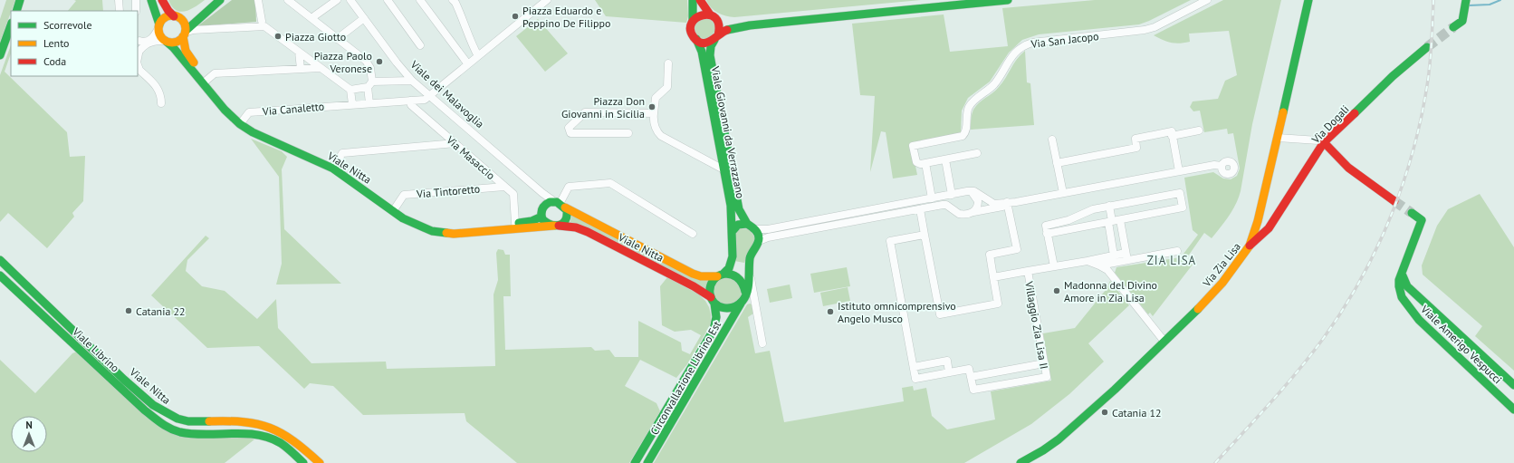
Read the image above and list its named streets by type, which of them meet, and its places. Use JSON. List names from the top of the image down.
{
  "streets": {
    "main road": [
      "Via Dogali",
      "Viale Giovanni da Verrazzano",
      "Viale Nitta",
      "Via Zia Lisa",
      "Viale Amerigo Vespucci",
      "Viale Librino",
      "Circonvallazione Librino Est"
    ],
    "street": [
      "Via San Jacopo",
      "Viale dei Malavoglia",
      "Via Canaletto",
      "Via Masaccio",
      "Via Tintoretto",
      "Villaggio Zia Lisa II"
    ]
  },
  "crossings": [
    ["Viale dei Malavoglia", "Viale Nitta"],
    ["Via Canaletto", "Viale Nitta"],
    ["Via Dogali", "Via Zia Lisa"],
    ["Viale Giovanni da Verrazzano", "Viale Nitta"],
    ["Viale Giovanni da Verrazzano", "Circonvallazione Librino Est"],
    ["Via Masaccio", "Via Tintoretto"],
    ["Viale Nitta", "Via Tintoretto"],
    ["Viale Nitta", "Circonvallazione Librino Est"]
  ],
  "districts": ["ZIA LISA"],
  "places": [
    "Piazza Eduardo e Peppino De Filippo",
    "Piazza Giotto",
    "Piazza Paolo Veronese",
    "Piazza Don Giovanni in Sicilia",
    "Madonna del Divino Amore in Zia Lisa",
    "Catania 22",
    "Istituto omnicomprensivo Angelo Musco",
    "Catania 12"
  ],
  "legend": ["Scorrevole", "Lento", "Coda"],
  "north": "top"
}
